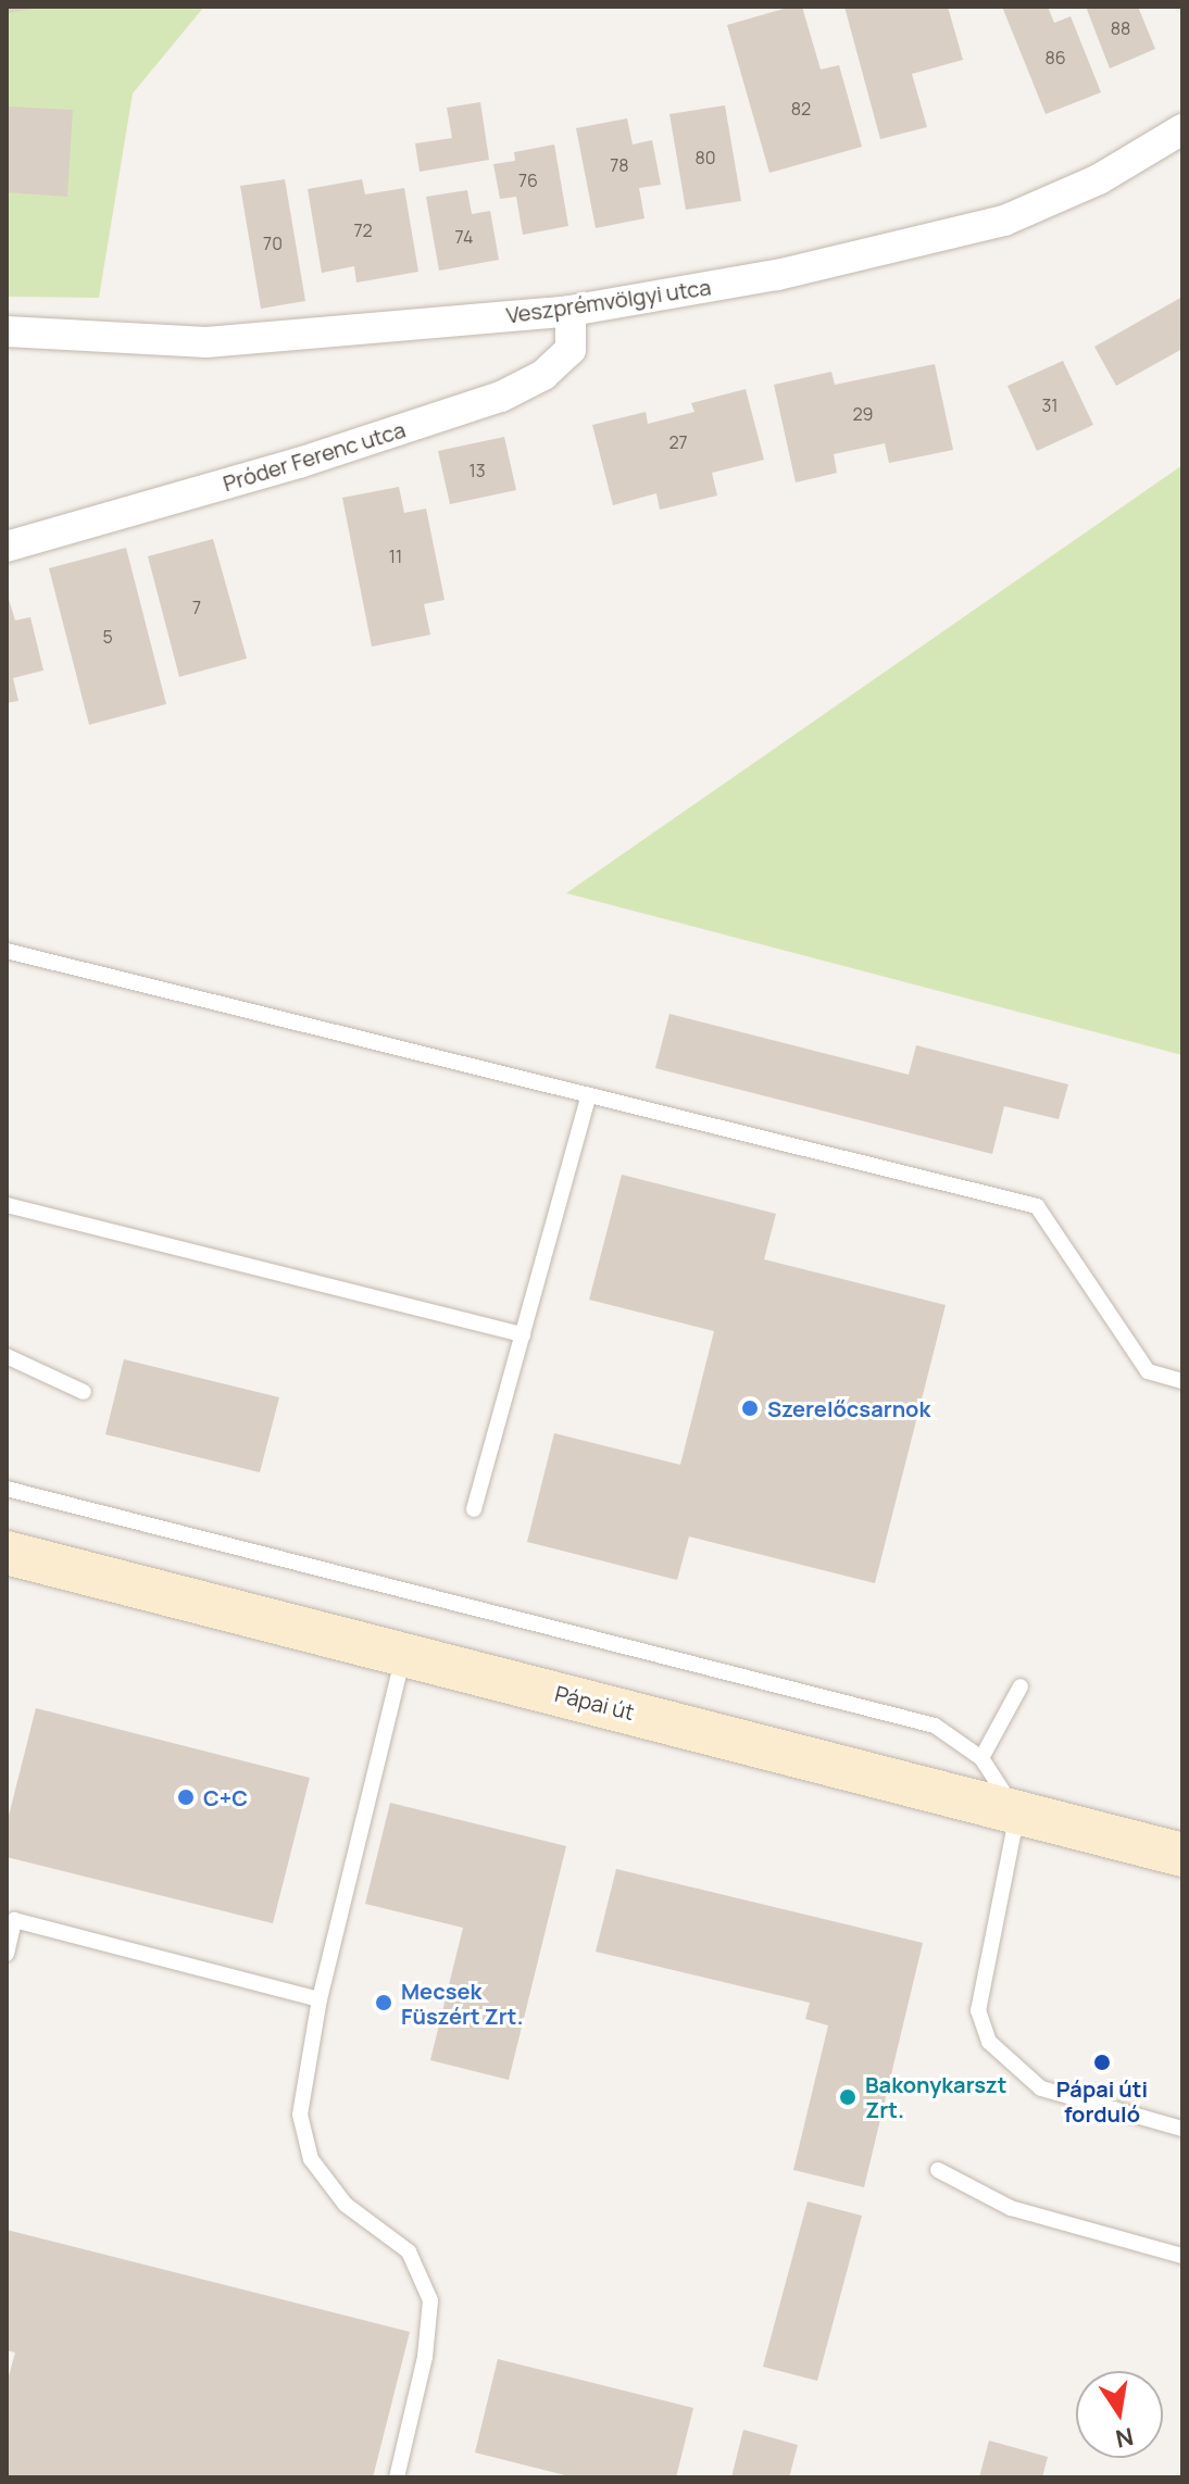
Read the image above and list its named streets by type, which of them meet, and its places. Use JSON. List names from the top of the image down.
{
  "streets": {
    "main road": ["Pápai út"],
    "street": ["Veszprémvölgyi utca", "Próder Ferenc utca"]
  },
  "crossings": [
    ["Veszprémvölgyi utca", "Próder Ferenc utca"]
  ],
  "places": [
    "Szerelőcsarnok",
    "C+C",
    "Mecsek Füszért Zrt.",
    "Pápai úti forduló",
    "Bakonykarszt Zrt."
  ],
  "house_numbers": [
    "88",
    "86",
    "82",
    "80",
    "78",
    "76",
    "72",
    "74",
    "70",
    "31",
    "29",
    "27",
    "13",
    "11",
    "7",
    "5"
  ],
  "north": "bottom"
}
